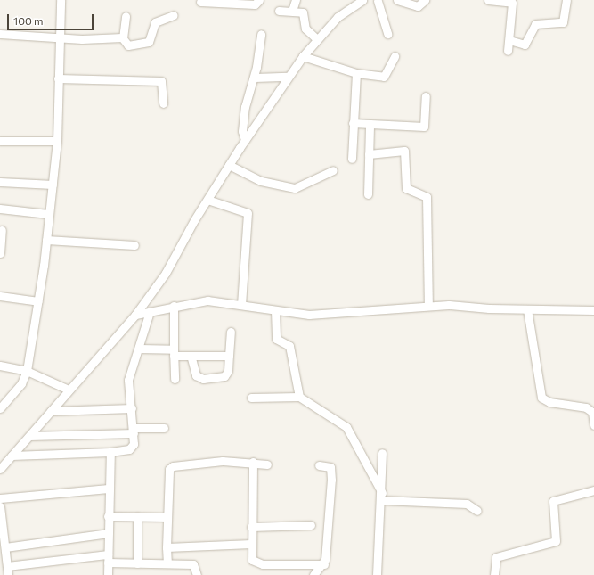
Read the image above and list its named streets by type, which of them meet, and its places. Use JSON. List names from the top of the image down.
{
  "scale_bar": "100 m"
}
